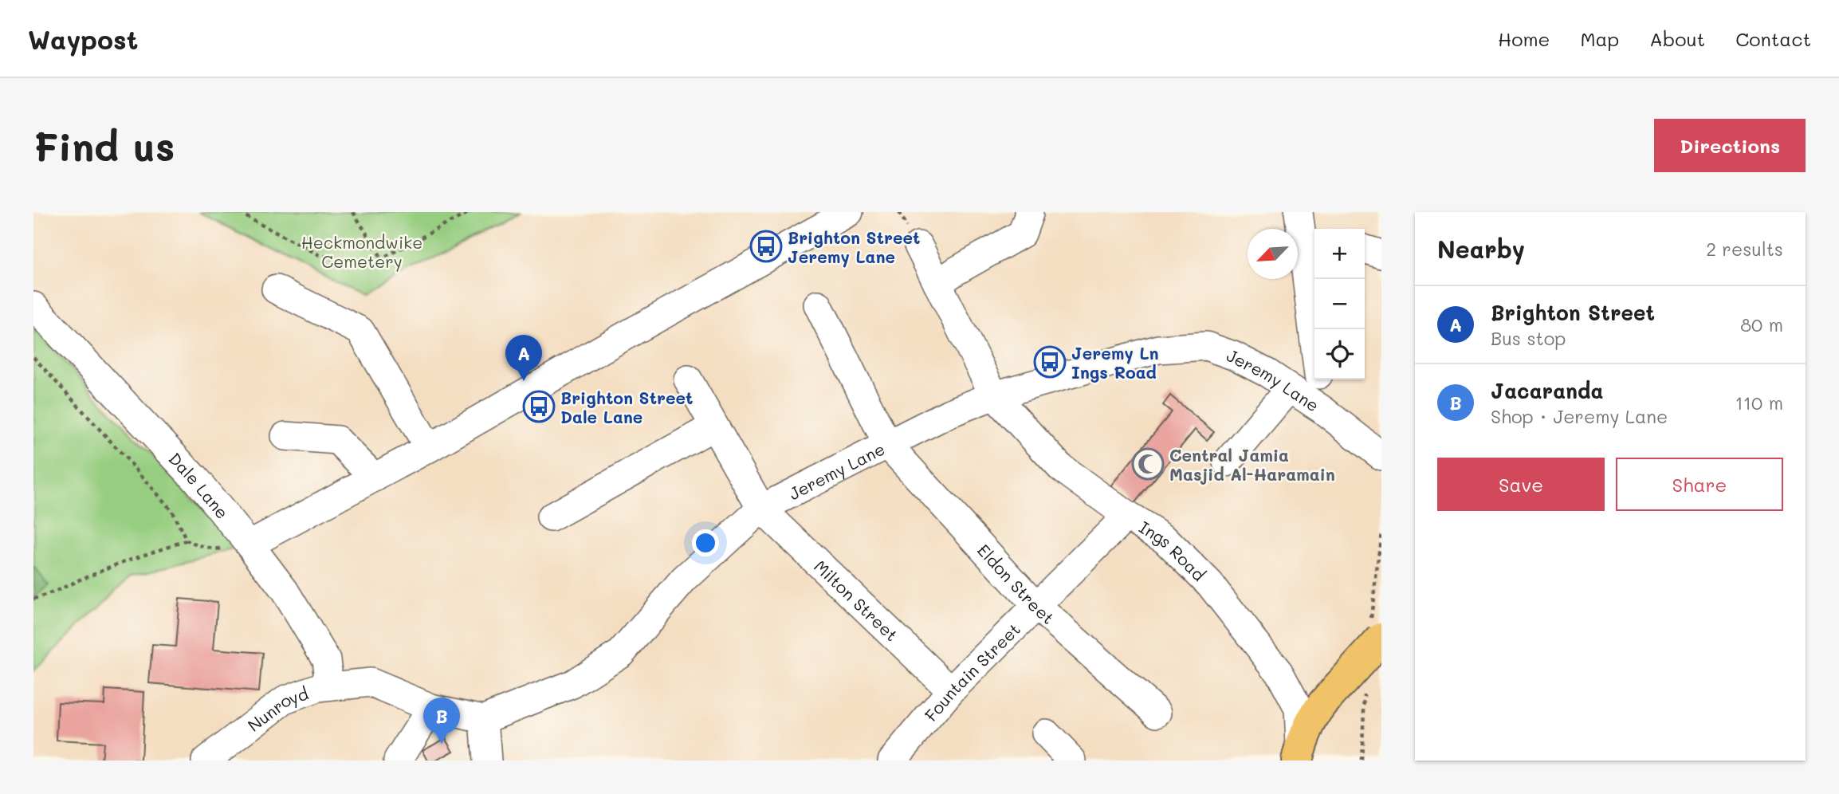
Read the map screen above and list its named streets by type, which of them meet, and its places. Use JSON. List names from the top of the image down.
{
  "streets": {
    "street": [
      "Jeremy Lane",
      "Dale Lane",
      "Ings Road",
      "Eldon Street",
      "Milton Street",
      "Fountain Street",
      "Nunroyd"
    ]
  },
  "crossings": [
    ["Jeremy Lane", "Ings Road"],
    ["Jeremy Lane", "Eldon Street"],
    ["Jeremy Lane", "Milton Street"],
    ["Dale Lane", "Nunroyd"],
    ["Ings Road", "Fountain Street"],
    ["Eldon Street", "Fountain Street"],
    ["Milton Street", "Fountain Street"]
  ],
  "parks": ["Heckmondwike Cemetery"],
  "places": {
    "bus stop": ["Brighton Street Jeremy Lane", "Jeremy Ln Ings Road", "Brighton Street Dale Lane"],
    "mosque": ["Central Jamia Masjid Al-Haramain"]
  },
  "north": "bottom left",
  "page": {
    "header": "Waypost",
    "nav": [
      "Home",
      "Map",
      "About",
      "Contact"
    ],
    "buttons": [
      "Directions",
      ["Save", "Share"]
    ],
    "title": "Find us",
    "heading": ["Nearby", "2 results"],
    "map_buttons": ["+", "−"],
    "list": [
      {
        "mark": "A",
        "name": "Brighton Street",
        "note": "Bus stop",
        "value": "80 m"
      },
      {
        "mark": "B",
        "name": "Jacaranda",
        "note": "Shop · Jeremy Lane",
        "value": "110 m"
      }
    ],
    "pins": ["A", "B"]
  }
}
